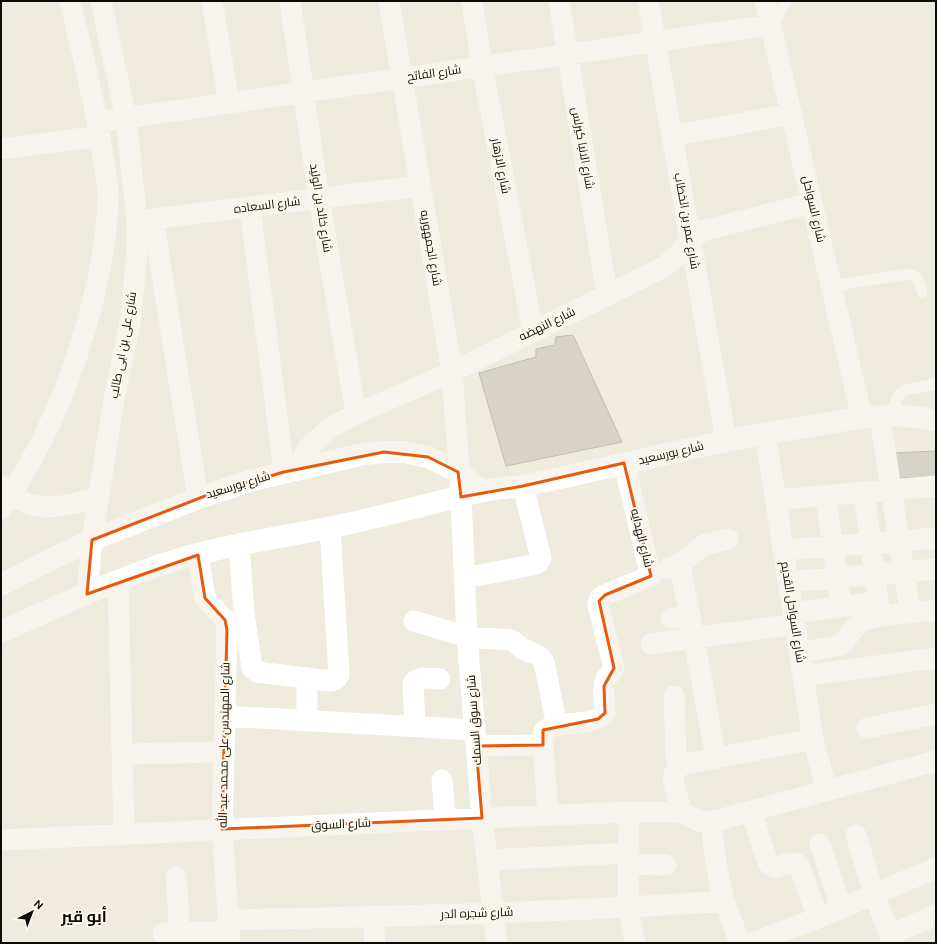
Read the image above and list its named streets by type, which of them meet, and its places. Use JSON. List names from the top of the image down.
{
  "streets": {
    "main road": ["شارع بورسعيد"],
    "street": [
      "شارع الفاتح",
      "شارع الانبا كيرلس",
      "شارع الازهار",
      "شارع السعاده",
      "شارع خالد بن الوليد",
      "شارع السواحل",
      "شارع عمر بن الخطاب",
      "شارع الجمهوريه",
      "شارع النهضه",
      "شارع على بن ابى طالب",
      "شارع الهدايه",
      "شارع السواحل القديم",
      "شارع سوق السمك",
      "شارع المهندس على محمد عبد الله",
      "شارع السوق",
      "شارع شجره الدر"
    ]
  },
  "crossings": [
    ["شارع الفاتح", "شارع الانبا كيرلس"],
    ["شارع الفاتح", "شارع الازهار"],
    ["شارع الفاتح", "شارع خالد بن الوليد"],
    ["شارع الفاتح", "شارع السواحل"],
    ["شارع الفاتح", "شارع عمر بن الخطاب"],
    ["شارع الفاتح", "شارع الجمهوريه"],
    ["شارع الفاتح", "شارع على بن ابى طالب"],
    ["شارع الانبا كيرلس", "شارع النهضه"],
    ["شارع الازهار", "شارع النهضه"],
    ["شارع السعاده", "شارع خالد بن الوليد"],
    ["شارع السعاده", "شارع الجمهوريه"],
    ["شارع السعاده", "شارع على بن ابى طالب"],
    ["شارع خالد بن الوليد", "شارع النهضه"],
    ["شارع السواحل", "شارع النهضه"],
    ["شارع السواحل", "شارع بورسعيد"],
    ["شارع عمر بن الخطاب", "شارع النهضه"],
    ["شارع عمر بن الخطاب", "شارع بورسعيد"],
    ["شارع الجمهوريه", "شارع النهضه"],
    ["شارع الجمهوريه", "شارع بورسعيد"],
    ["شارع النهضه", "شارع بورسعيد"],
    ["شارع على بن ابى طالب", "شارع بورسعيد"],
    ["شارع بورسعيد", "شارع الهدايه"],
    ["شارع بورسعيد", "شارع السواحل القديم"],
    ["شارع بورسعيد", "شارع سوق السمك"],
    ["شارع بورسعيد", "شارع المهندس على محمد عبد الله"],
    ["شارع الهدايه", "شارع السوق"],
    ["شارع سوق السمك", "شارع السوق"],
    ["شارع سوق السمك", "شارع شجره الدر"],
    ["شارع المهندس على محمد عبد الله", "شارع السوق"],
    ["شارع المهندس على محمد عبد الله", "شارع شجره الدر"]
  ],
  "districts": ["أبو قير"],
  "north": "top right"
}
